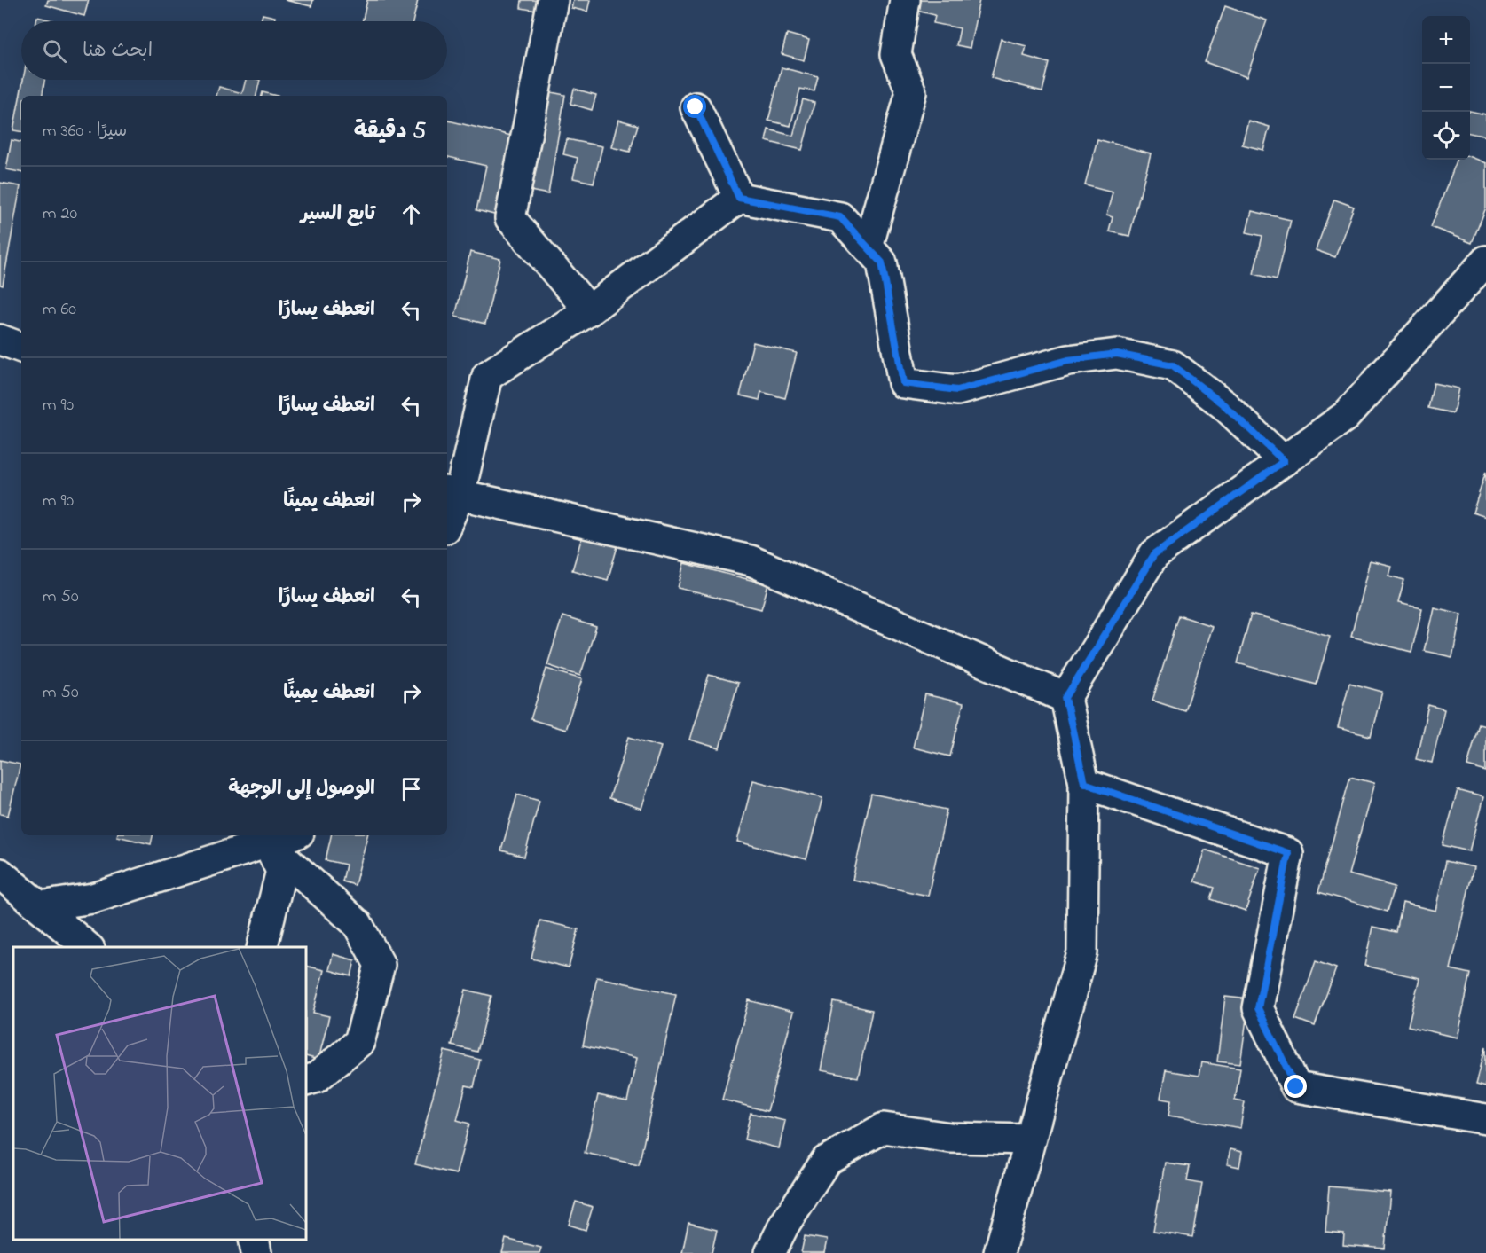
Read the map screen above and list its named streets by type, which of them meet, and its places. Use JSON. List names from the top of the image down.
{
  "page": {
    "map_buttons": ["+", "−"],
    "search": "ابحث هنا",
    "heading": ["5 دقيقة", "سيرًا · 360 m"],
    "list": [
      ["تابع السير", "20 m"],
      ["انعطف يسارًا", "60 m"],
      ["انعطف يسارًا", "90 m"],
      ["انعطف يمينًا", "90 m"],
      ["انعطف يسارًا", "50 m"],
      ["انعطف يمينًا", "50 m"],
      "الوصول إلى الوجهة"
    ]
  }
}
